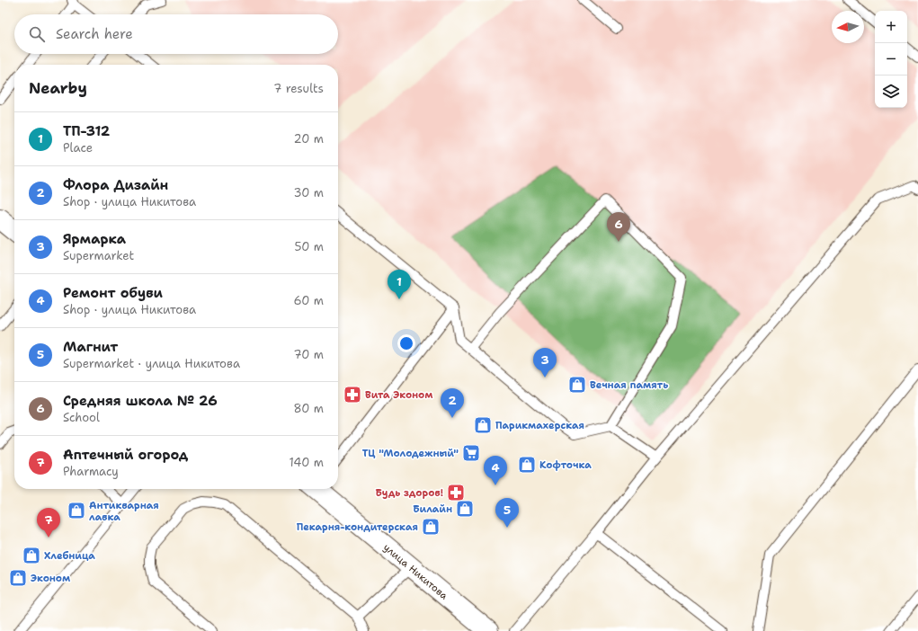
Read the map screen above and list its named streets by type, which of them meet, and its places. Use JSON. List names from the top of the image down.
{
  "streets": {
    "street": ["улица Никитова"]
  },
  "places": {
    "shop": [
      "Вечная память",
      "Парикмахерская",
      "Кофточка",
      "Билайн",
      "Антикварная лавка",
      "Пекарня-кондитерская",
      "Хлебница",
      "Эконом"
    ],
    "pharmacy": ["Вита Эконом", "Будь здоров!"],
    "supermarket": ["ТЦ \"Молодежный\""]
  },
  "north": "left",
  "page": {
    "map_buttons": ["+", "−"],
    "search": "Search here",
    "heading": ["Nearby", "7 results"],
    "list": [
      {
        "mark": "1",
        "name": "ТП-312",
        "note": "Place",
        "value": "20 m"
      },
      {
        "mark": "2",
        "name": "Флора Дизайн",
        "note": "Shop · улица Никитова",
        "value": "30 m"
      },
      {
        "mark": "3",
        "name": "Ярмарка",
        "note": "Supermarket",
        "value": "50 m"
      },
      {
        "mark": "4",
        "name": "Ремонт обуви",
        "note": "Shop · улица Никитова",
        "value": "60 m"
      },
      {
        "mark": "5",
        "name": "Магнит",
        "note": "Supermarket · улица Никитова",
        "value": "70 m"
      },
      {
        "mark": "6",
        "name": "Средняя школа № 26",
        "note": "School",
        "value": "80 m"
      },
      {
        "mark": "7",
        "name": "Аптечный огород",
        "note": "Pharmacy",
        "value": "140 m"
      }
    ],
    "pins": [
      "6",
      "1",
      "3",
      "2",
      "4",
      "5",
      "7"
    ]
  }
}
